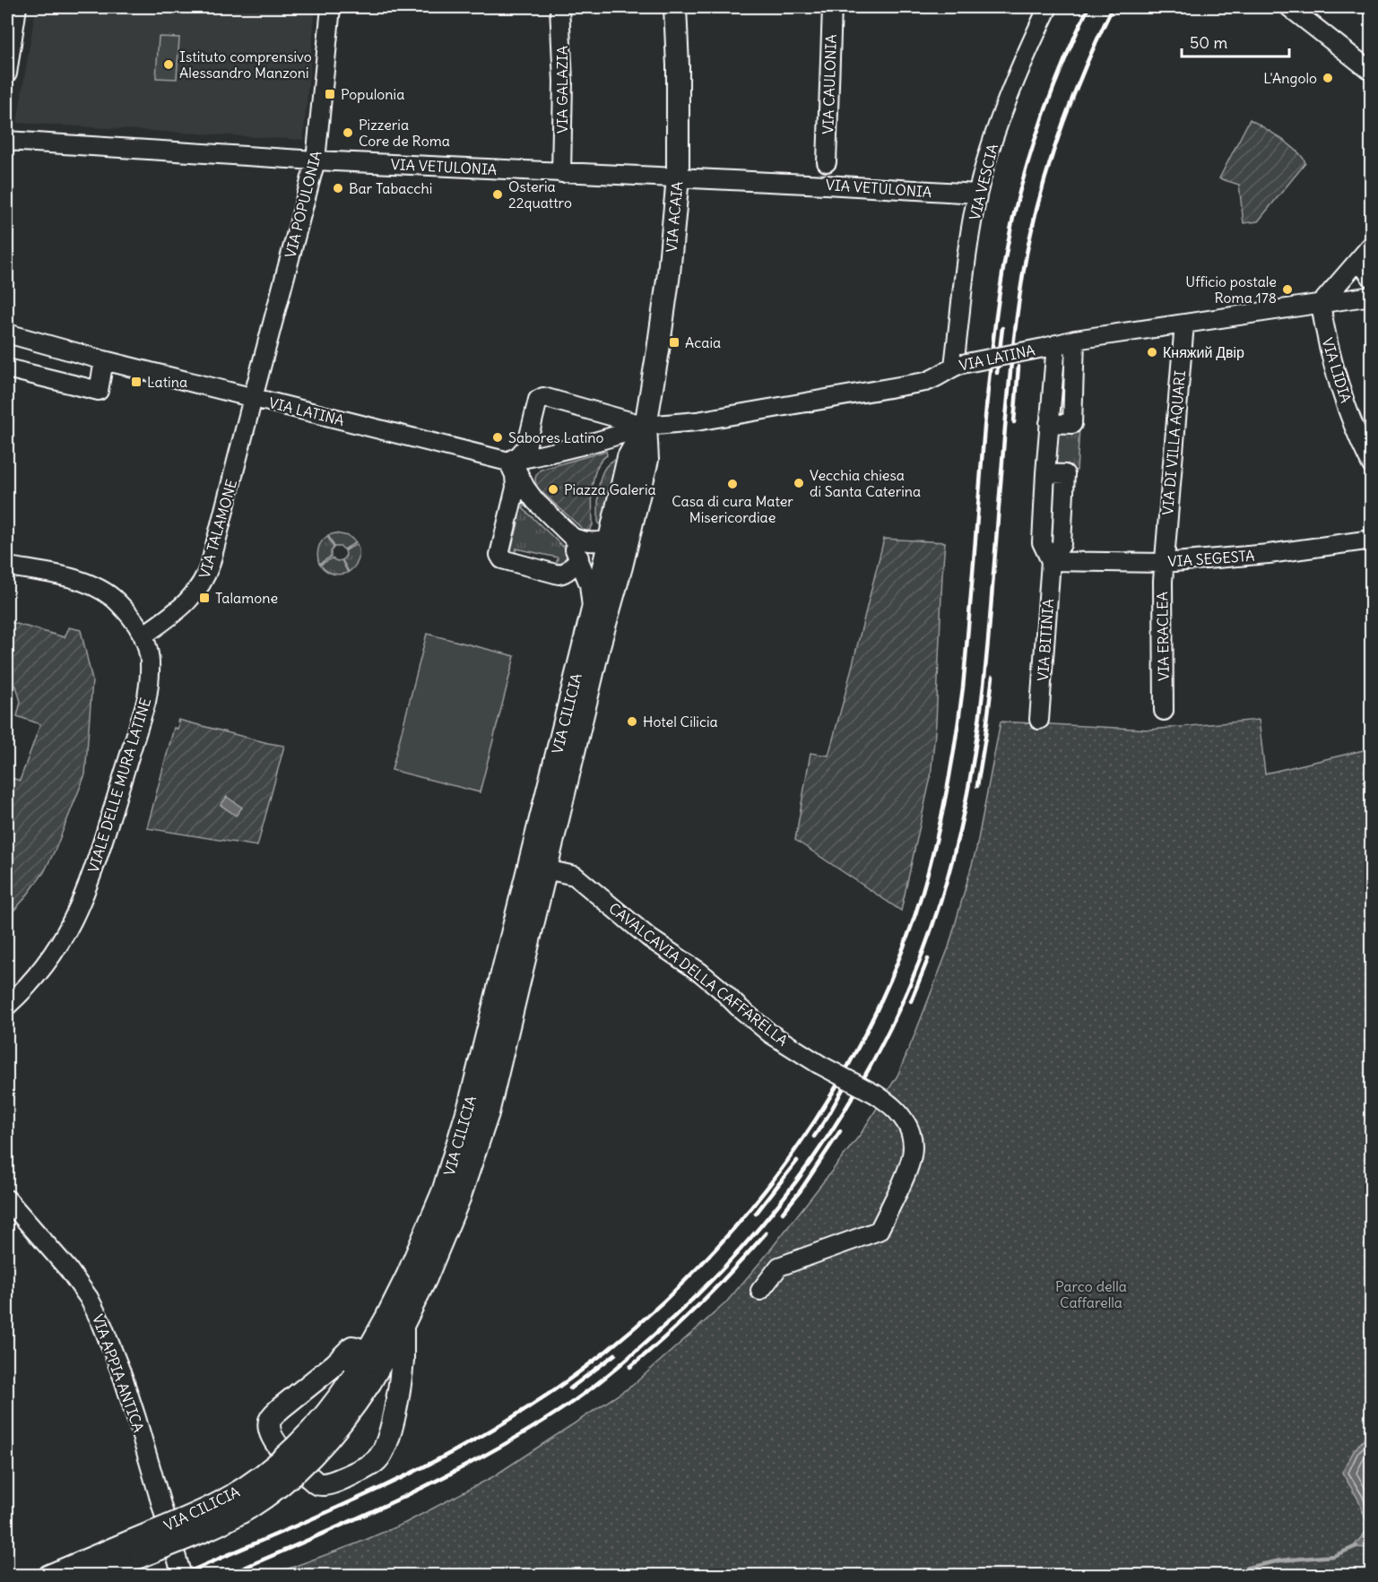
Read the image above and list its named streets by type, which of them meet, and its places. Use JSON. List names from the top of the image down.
{
  "streets": {
    "main road": ["VIA ACAIA", "VIA CILICIA"],
    "street": [
      "VIA CAULONIA",
      "VIA GALAZIA",
      "VIA VETULONIA",
      "VIA VESCIA",
      "VIA POPULONIA",
      "VIA LATINA",
      "VIA LIDIA",
      "VIA DI VILLA AQUARI",
      "VIA TALAMONE",
      "VIA SEGESTA",
      "VIA ERACLEA",
      "VIA BITINIA",
      "VIALE DELLE MURA LATINE",
      "CAVALCAVIA DELLA CAFFARELLA",
      "VIA APPIA ANTICA"
    ]
  },
  "crossings": [
    ["VIA GALAZIA", "VIA VETULONIA"],
    ["VIA VETULONIA", "VIA VESCIA"],
    ["VIA VETULONIA", "VIA POPULONIA"],
    ["VIA VETULONIA", "VIA ACAIA"],
    ["VIA VESCIA", "VIA LATINA"],
    ["VIA POPULONIA", "VIA LATINA"],
    ["VIA POPULONIA", "VIA TALAMONE"],
    ["VIA ACAIA", "VIA LATINA"],
    ["VIA LATINA", "VIA LIDIA"],
    ["VIA LATINA", "VIA DI VILLA AQUARI"],
    ["VIA LATINA", "VIA TALAMONE"],
    ["VIA LATINA", "VIA BITINIA"],
    ["VIA DI VILLA AQUARI", "VIA SEGESTA"],
    ["VIA DI VILLA AQUARI", "VIA ERACLEA"],
    ["VIA TALAMONE", "VIALE DELLE MURA LATINE"],
    ["VIA SEGESTA", "VIA ERACLEA"],
    ["VIA SEGESTA", "VIA BITINIA"],
    ["VIA CILICIA", "CAVALCAVIA DELLA CAFFARELLA"]
  ],
  "parks": ["Parco della Caffarella"],
  "places": {
    "other": [
      "Istituto comprensivo Alessandro Manzoni",
      "L'Angolo",
      "Pizzeria Core de Roma",
      "Bar Tabacchi",
      "Osteria 22quattro",
      "Ufficio postale Roma 178",
      "Княжий Двір",
      "Sabores Latino",
      "Vecchia chiesa di Santa Caterina",
      "Casa di cura Mater Misericordiae",
      "Piazza Galeria",
      "Hotel Cilicia"
    ],
    "transit": [
      "Populonia",
      "Acaia",
      "Latina",
      "Talamone"
    ]
  },
  "scale_bar": "50 m"
}
